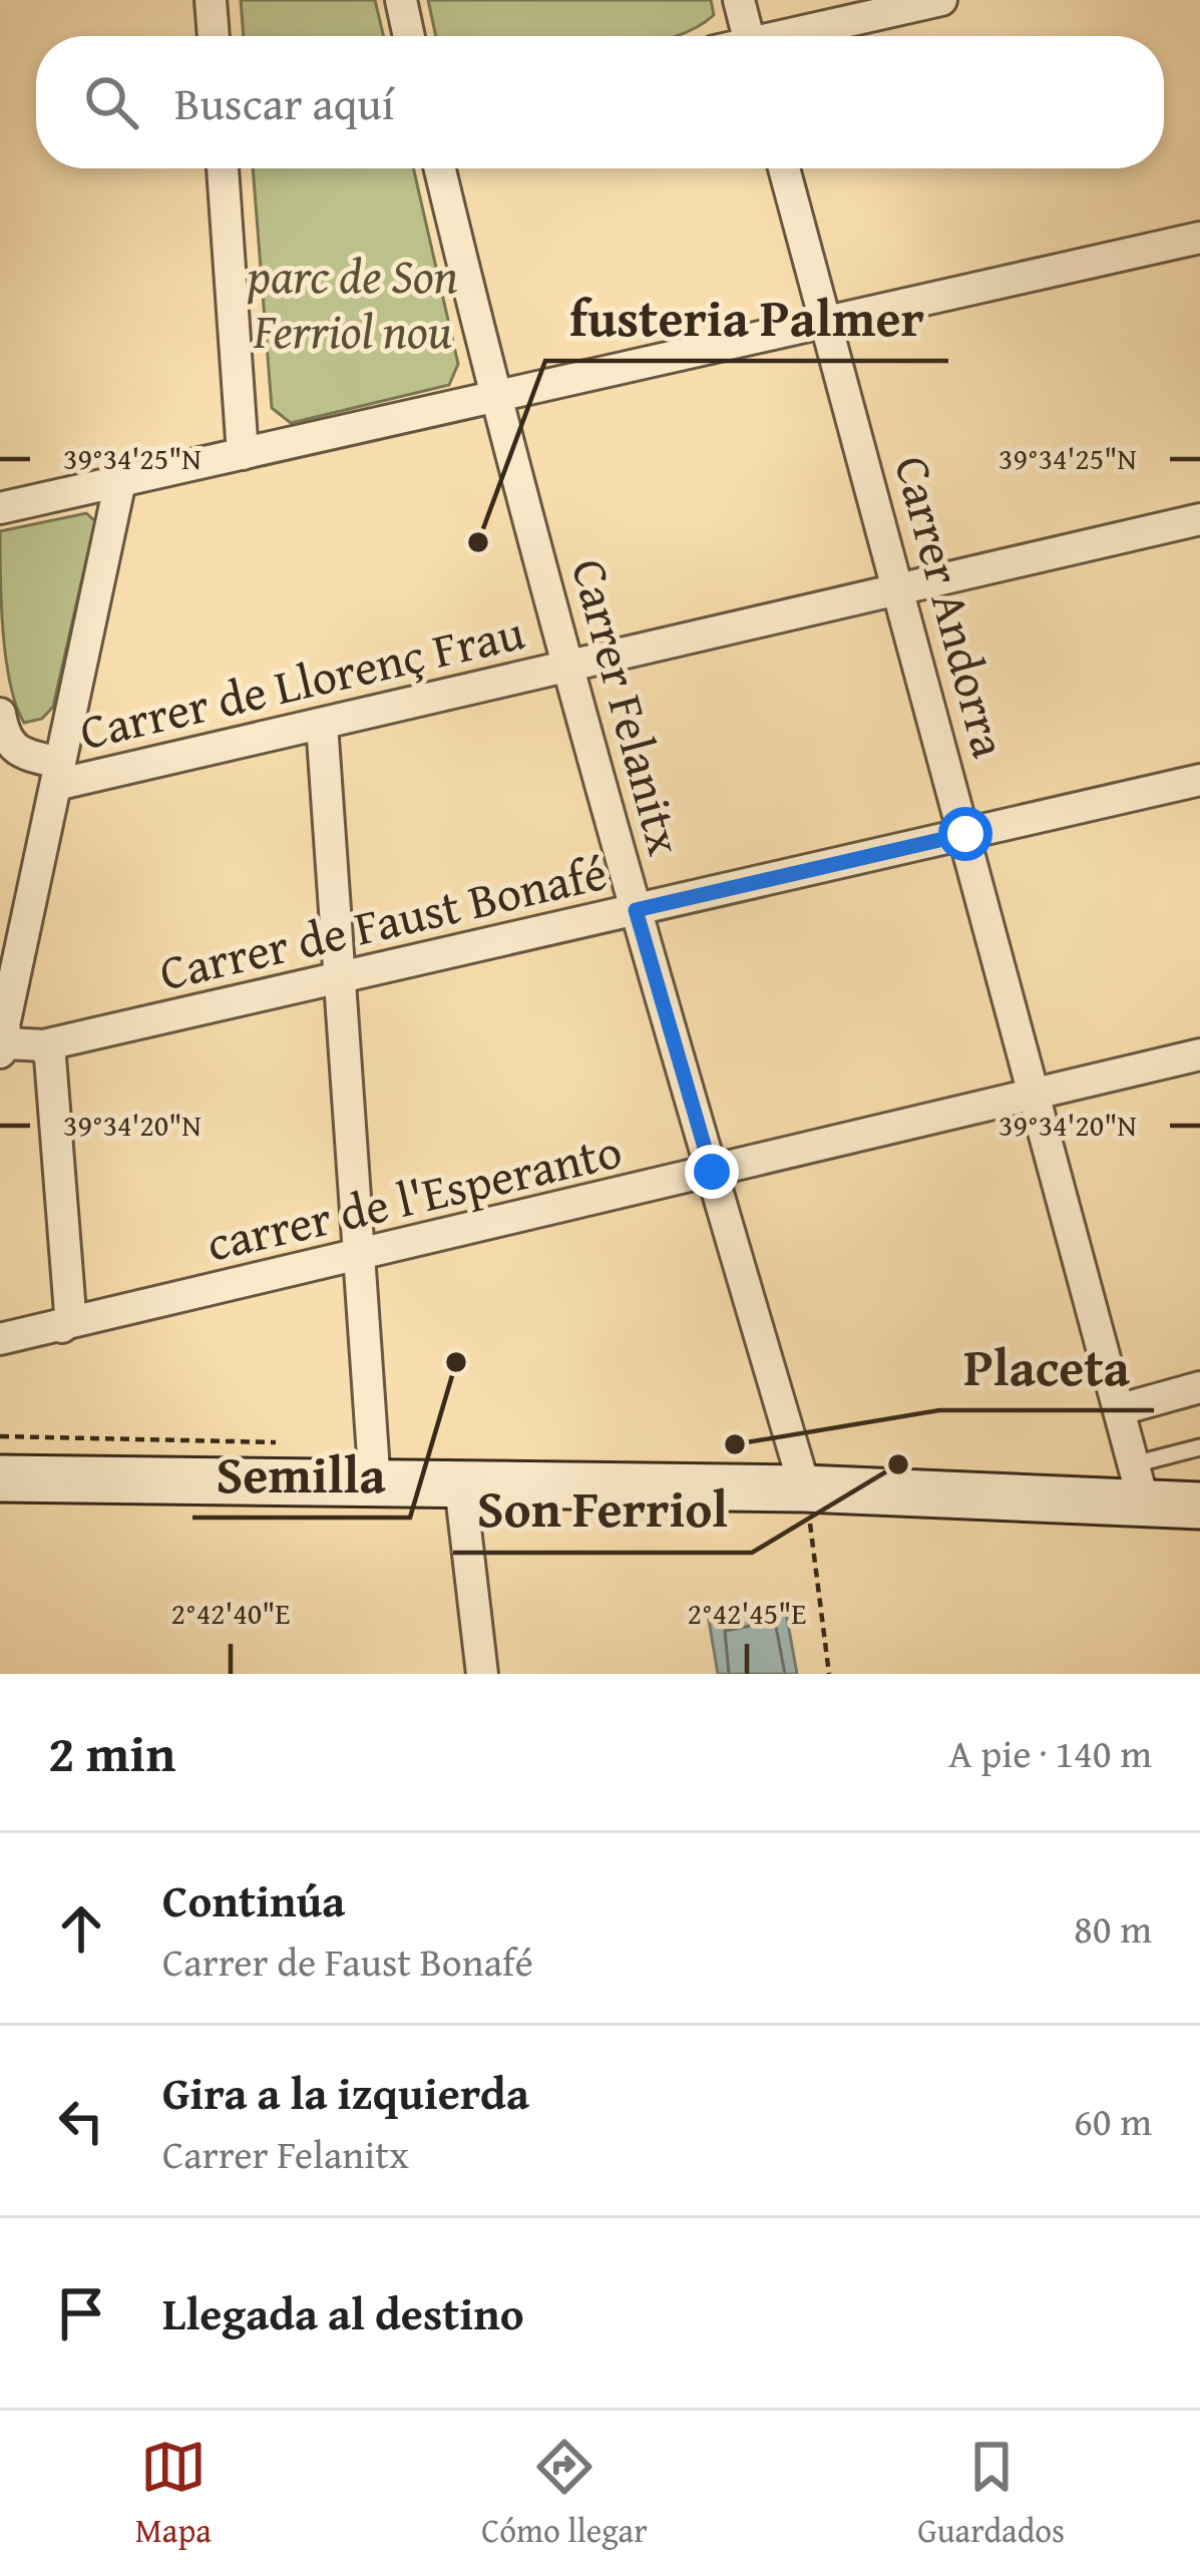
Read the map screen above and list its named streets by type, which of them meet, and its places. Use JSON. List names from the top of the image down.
{
  "streets": {
    "street": [
      "Carrer Andorra",
      "Carrer de Llorenç Frau",
      "Carrer Felanitx",
      "Carrer de Faust Bonafé",
      "carrer de l'Esperanto"
    ]
  },
  "crossings": [
    ["Carrer Andorra", "Carrer de Llorenç Frau"],
    ["Carrer Andorra", "Carrer de Faust Bonafé"],
    ["Carrer Andorra", "carrer de l'Esperanto"],
    ["Carrer de Llorenç Frau", "Carrer Felanitx"],
    ["Carrer Felanitx", "Carrer de Faust Bonafé"],
    ["Carrer Felanitx", "carrer de l'Esperanto"]
  ],
  "parks": ["parc de Son Ferriol nou"],
  "places": [
    "fusteria Palmer",
    "Semilla",
    "Placeta",
    "Son Ferriol"
  ],
  "page": {
    "search": "Buscar aquí",
    "heading": ["2 min", "A pie · 140 m"],
    "list": [
      ["Continúa", "Carrer de Faust Bonafé", "80 m"],
      ["Gira a la izquierda", "Carrer Felanitx", "60 m"],
      "Llegada al destino"
    ],
    "nav": ["Mapa", "Cómo llegar", "Guardados"]
  },
  "coordinates": [
    "39°34'25\"N",
    "39°34'20\"N",
    "2°42'40\"E",
    "2°42'45\"E"
  ]
}
